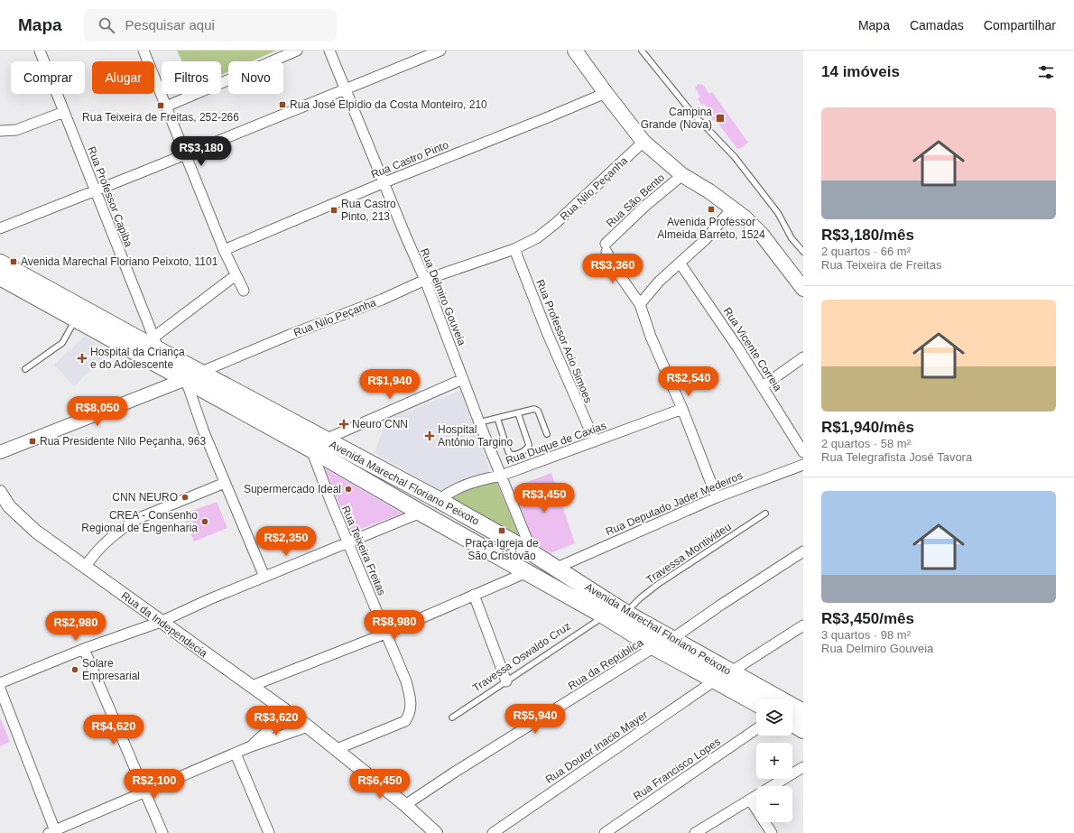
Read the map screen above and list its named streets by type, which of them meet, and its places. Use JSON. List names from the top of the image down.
{
  "streets": {
    "main road": ["Rua Nilo Peçanha", "Avenida Marechal Floriano Peixoto"],
    "street": [
      "Rua Castro Pinto",
      "Rua Professor Capiba",
      "Rua São Bento",
      "Rua Delmiro Gouveia",
      "Rua Professor Acio Simoes",
      "Rua Vicente Correia",
      "Rua Duque de Caxias",
      "Rua Deputado Jader Medeiros",
      "Rua Teixeira Freitas",
      "Rua da Independecia",
      "Rua da República",
      "Rua Doutor Inacio Mayer",
      "Rua Francisco Lopes"
    ],
    "lane": ["Travessa Montivideu", "Travessa Oswaldo Cruz"]
  },
  "crossings": [
    ["Rua Castro Pinto", "Rua Delmiro Gouveia"],
    ["Rua Nilo Peçanha", "Rua Delmiro Gouveia"],
    ["Rua Nilo Peçanha", "Rua Professor Acio Simoes"],
    ["Rua Nilo Peçanha", "Avenida Marechal Floriano Peixoto"],
    ["Rua Professor Capiba", "Avenida Marechal Floriano Peixoto"],
    ["Rua Delmiro Gouveia", "Rua Duque de Caxias"],
    ["Rua Delmiro Gouveia", "Avenida Marechal Floriano Peixoto"],
    ["Rua Professor Acio Simoes", "Rua Duque de Caxias"],
    ["Rua Duque de Caxias", "Avenida Marechal Floriano Peixoto"],
    ["Avenida Marechal Floriano Peixoto", "Rua Deputado Jader Medeiros"],
    ["Avenida Marechal Floriano Peixoto", "Rua Teixeira Freitas"],
    ["Avenida Marechal Floriano Peixoto", "Travessa Montivideu"],
    ["Avenida Marechal Floriano Peixoto", "Travessa Oswaldo Cruz"],
    ["Avenida Marechal Floriano Peixoto", "Rua da República"],
    ["Avenida Marechal Floriano Peixoto", "Rua Doutor Inacio Mayer"],
    ["Rua Teixeira Freitas", "Rua da Independecia"],
    ["Rua da Independecia", "Rua da República"]
  ],
  "places": {
    "transit": [
      "Rua José Elpídio da Costa Monteiro, 210",
      "Rua Teixeira de Freitas, 252-266",
      "Campina Grande (Nova)",
      "Avenida Professor Almeida Barreto, 1524",
      "Rua Castro Pinto, 213",
      "Avenida Marechal Floriano Peixoto, 1101",
      "Rua Presidente Nilo Peçanha, 963",
      "Praça Igreja de São Cristóvão"
    ],
    "health": ["Hospital da Criança e do Adolescente", "Neuro CNN", "Hospital Antônio Targino"],
    "other": [
      "Supermercado Ideal",
      "CNN NEURO",
      "CREA - Consenho Regional de Engenharia",
      "Solare Empresarial"
    ]
  },
  "page": {
    "header": "Mapa",
    "search": "Pesquisar aqui",
    "nav": ["Mapa", "Camadas", "Compartilhar"],
    "heading": "14 imóveis",
    "chip": [
      "Comprar",
      "Alugar",
      "Filtros",
      "Novo"
    ],
    "list": [
      {
        "name": "R$3,180/mês",
        "note": "2 quartos · 66 m² · Rua Teixeira de Freitas"
      },
      {
        "name": "R$1,940/mês",
        "note": "2 quartos · 58 m² · Rua Telegrafista José Tavora"
      },
      {
        "name": "R$3,450/mês",
        "note": "3 quartos · 98 m² · Rua Delmiro Gouveia"
      }
    ],
    "price": [
      "R$3,180",
      "R$3,360",
      "R$2,540",
      "R$1,940",
      "R$8,050",
      "R$3,450",
      "R$2,350",
      "R$8,980",
      "R$2,980",
      "R$5,940",
      "R$3,620",
      "R$4,620",
      "R$2,100",
      "R$6,450"
    ],
    "map_buttons": ["+", "−"]
  }
}
